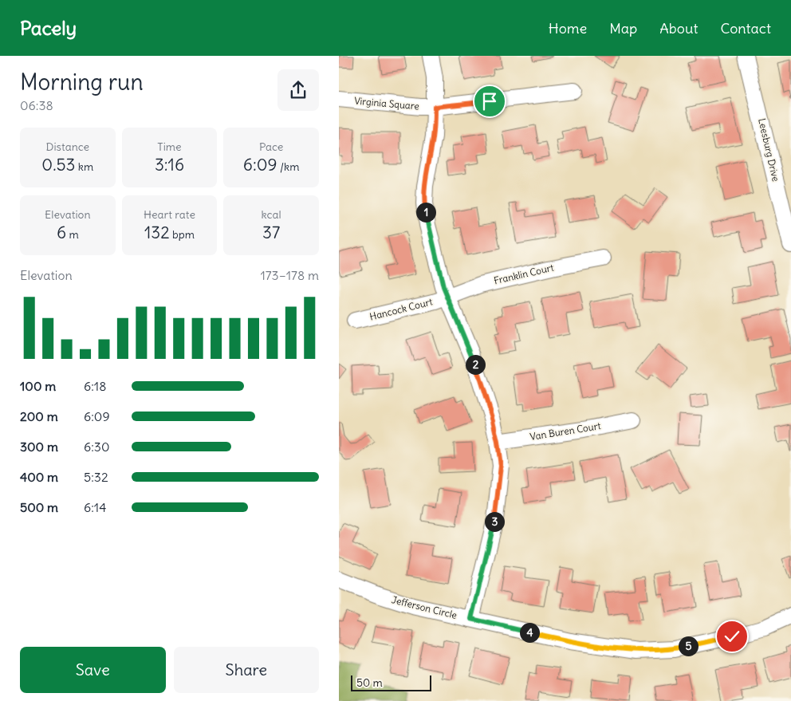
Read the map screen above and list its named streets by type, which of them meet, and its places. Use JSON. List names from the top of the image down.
{
  "streets": {
    "street": [
      "Virginia Square",
      "Leesburg Drive",
      "Franklin Court",
      "Hancock Court",
      "Van Buren Court",
      "Jefferson Circle"
    ]
  },
  "crossings": [
    ["Franklin Court", "Hancock Court"]
  ],
  "scale_bar": "50 m",
  "page": {
    "header": "Pacely",
    "nav": [
      "Home",
      "Map",
      "About",
      "Contact"
    ],
    "heading": ["Morning run", "06:38"],
    "stats": [
      ["Distance", "0.53 km"],
      ["Time", "3:16"],
      ["Pace", "6:09 /km"],
      ["Elevation", "6 m"],
      ["Heart rate", "132 bpm"],
      ["kcal", "37"]
    ],
    "pins": [
      "1",
      "2",
      "3",
      "4",
      "5"
    ],
    "chart": ["Elevation", "173–178 m"],
    "list": [
      {
        "name": "100 m",
        "note": "6:18"
      },
      {
        "name": "200 m",
        "note": "6:09"
      },
      {
        "name": "300 m",
        "note": "6:30"
      },
      {
        "name": "400 m",
        "note": "5:32"
      },
      {
        "name": "500 m",
        "note": "6:14"
      }
    ],
    "buttons": ["Save", "Share"],
    "scale": "50 m"
  }
}
